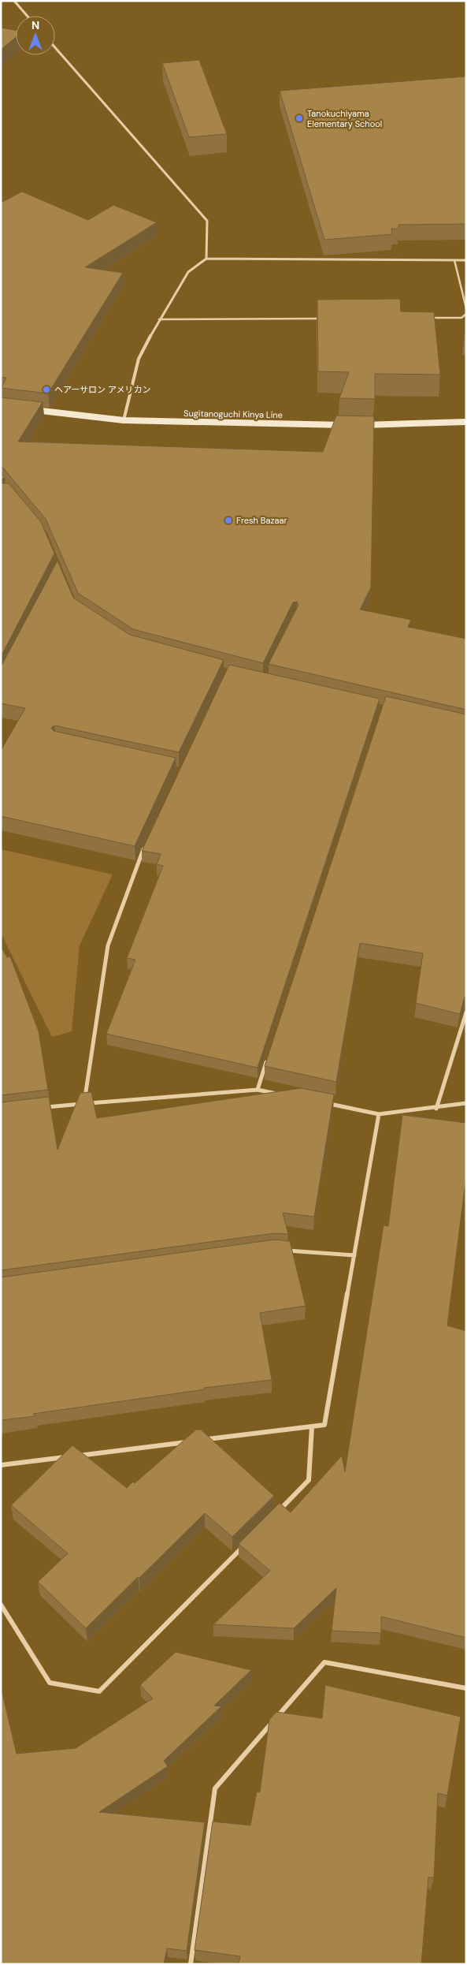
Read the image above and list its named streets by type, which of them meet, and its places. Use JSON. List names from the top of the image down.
{
  "streets": {
    "main road": ["Sugitanoguchi Kinya Line"]
  },
  "places": ["Tanokuchiyama Elementary School", "ヘアーサロン アメリカン", "Fresh Bazaar"],
  "north": "top"
}
